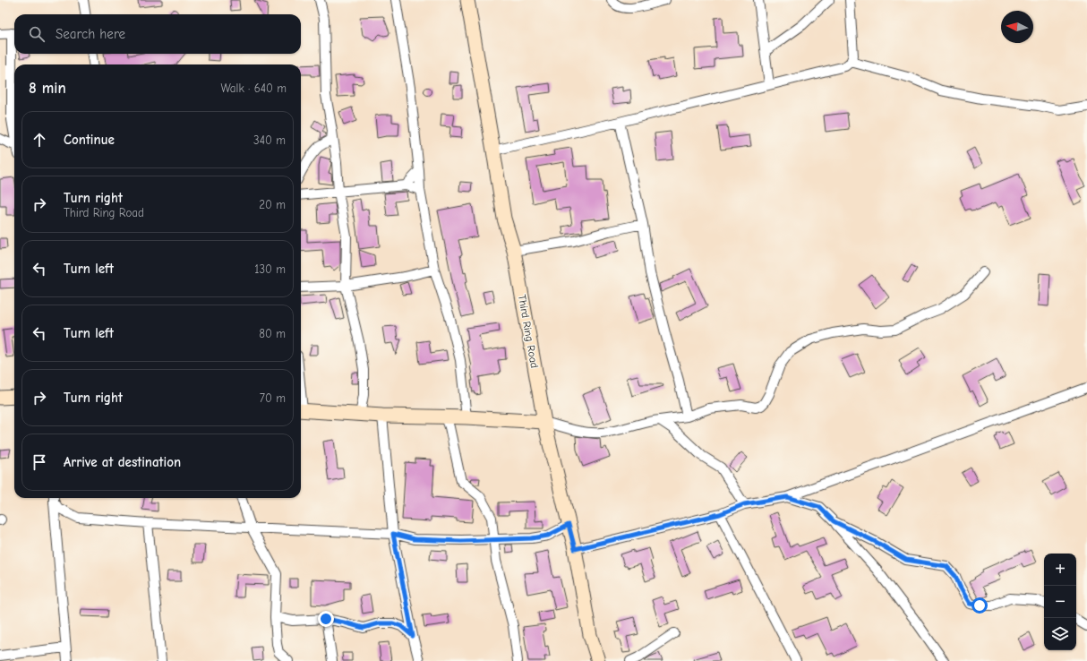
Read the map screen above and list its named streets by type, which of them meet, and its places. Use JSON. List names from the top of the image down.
{
  "streets": {
    "street": ["Third Ring Road"]
  },
  "north": "left",
  "page": {
    "search": "Search here",
    "heading": ["8 min", "Walk · 640 m"],
    "list": [
      ["Continue", "340 m"],
      ["Turn right", "Third Ring Road", "20 m"],
      ["Turn left", "130 m"],
      ["Turn left", "80 m"],
      ["Turn right", "70 m"],
      "Arrive at destination"
    ],
    "map_buttons": ["+", "−"]
  }
}
